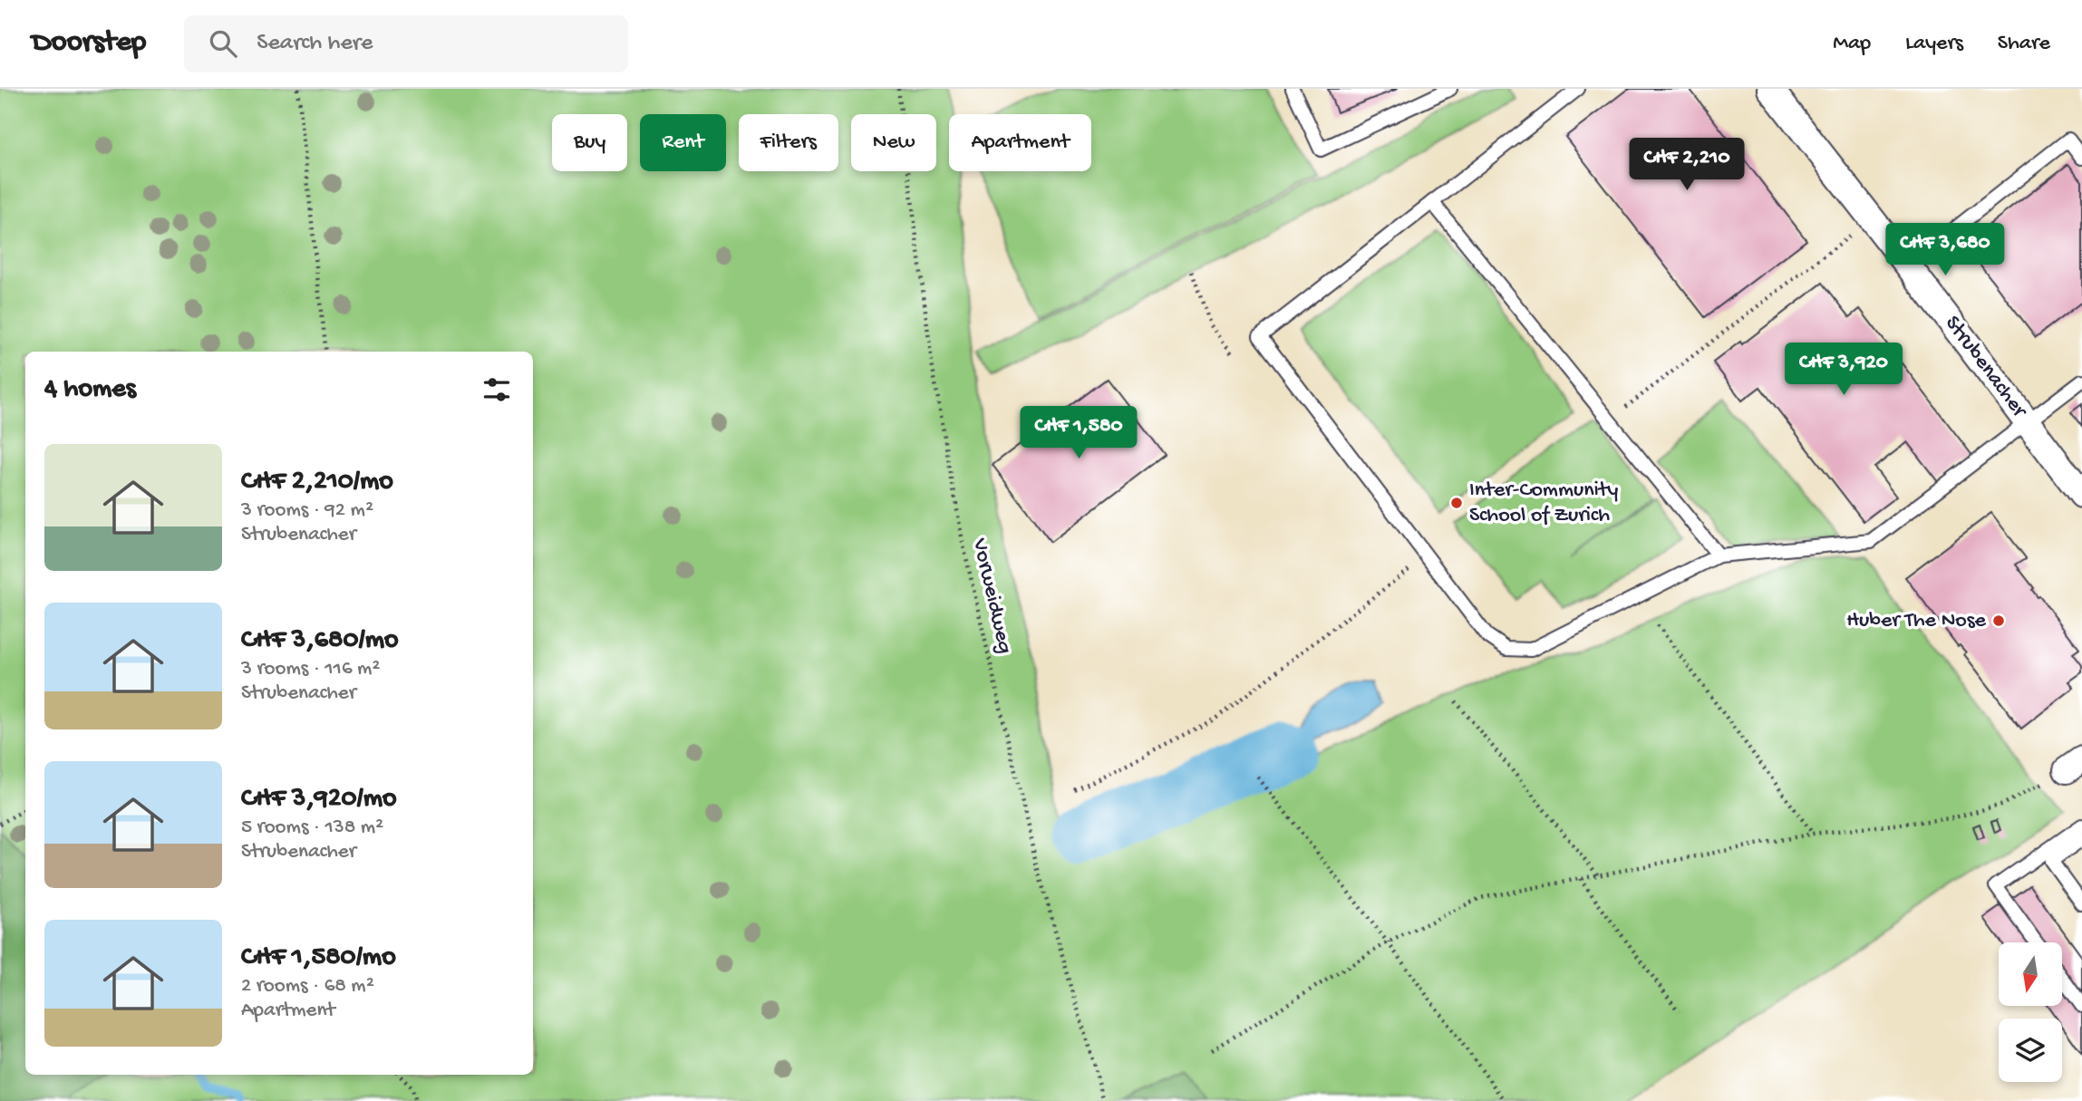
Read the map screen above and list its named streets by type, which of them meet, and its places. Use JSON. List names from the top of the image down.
{
  "streets": {
    "street": ["Strubenacher"],
    "path": ["Vorweidweg"]
  },
  "places": ["Inter-Community School of Zurich", "Huber The Nose"],
  "north": "bottom",
  "page": {
    "header": "Doorstep",
    "search": "Search here",
    "nav": ["Map", "Layers", "Share"],
    "chip": [
      "Buy",
      "Rent",
      "Filters",
      "New",
      "Apartment"
    ],
    "price": [
      "CHF 2,210",
      "CHF 3,680",
      "CHF 3,920",
      "CHF 1,580"
    ],
    "heading": "4 homes",
    "list": [
      {
        "name": "CHF 2,210/mo",
        "note": "3 rooms · 92 m² · Strubenacher"
      },
      {
        "name": "CHF 3,680/mo",
        "note": "3 rooms · 116 m² · Strubenacher"
      },
      {
        "name": "CHF 3,920/mo",
        "note": "5 rooms · 138 m² · Strubenacher"
      },
      {
        "name": "CHF 1,580/mo",
        "note": "2 rooms · 68 m² · Apartment"
      }
    ]
  }
}
